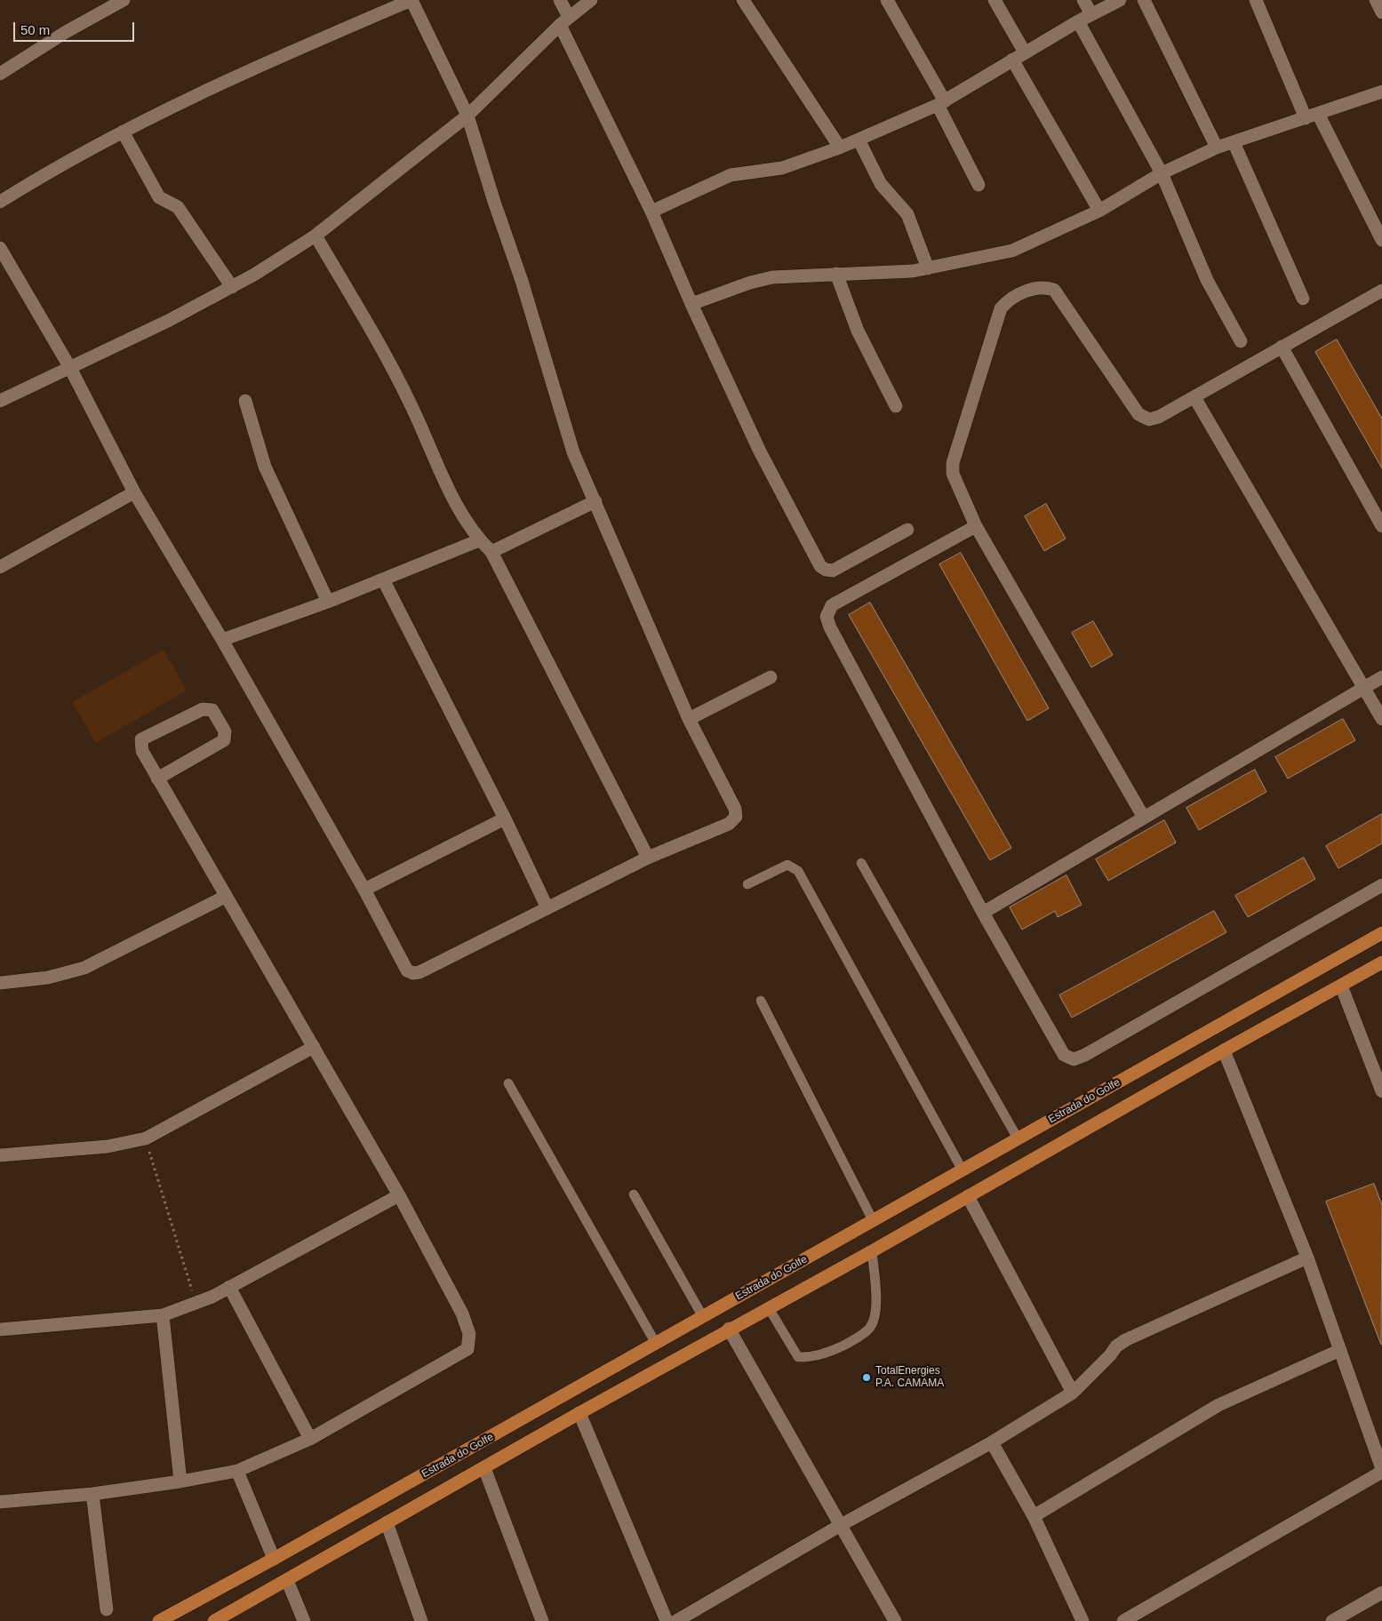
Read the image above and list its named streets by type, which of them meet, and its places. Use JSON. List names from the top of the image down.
{
  "streets": {
    "highway": ["Estrada do Golfe"]
  },
  "places": ["TotalEnergies P.A. CAMAMA"],
  "scale_bar": "50 m"
}
